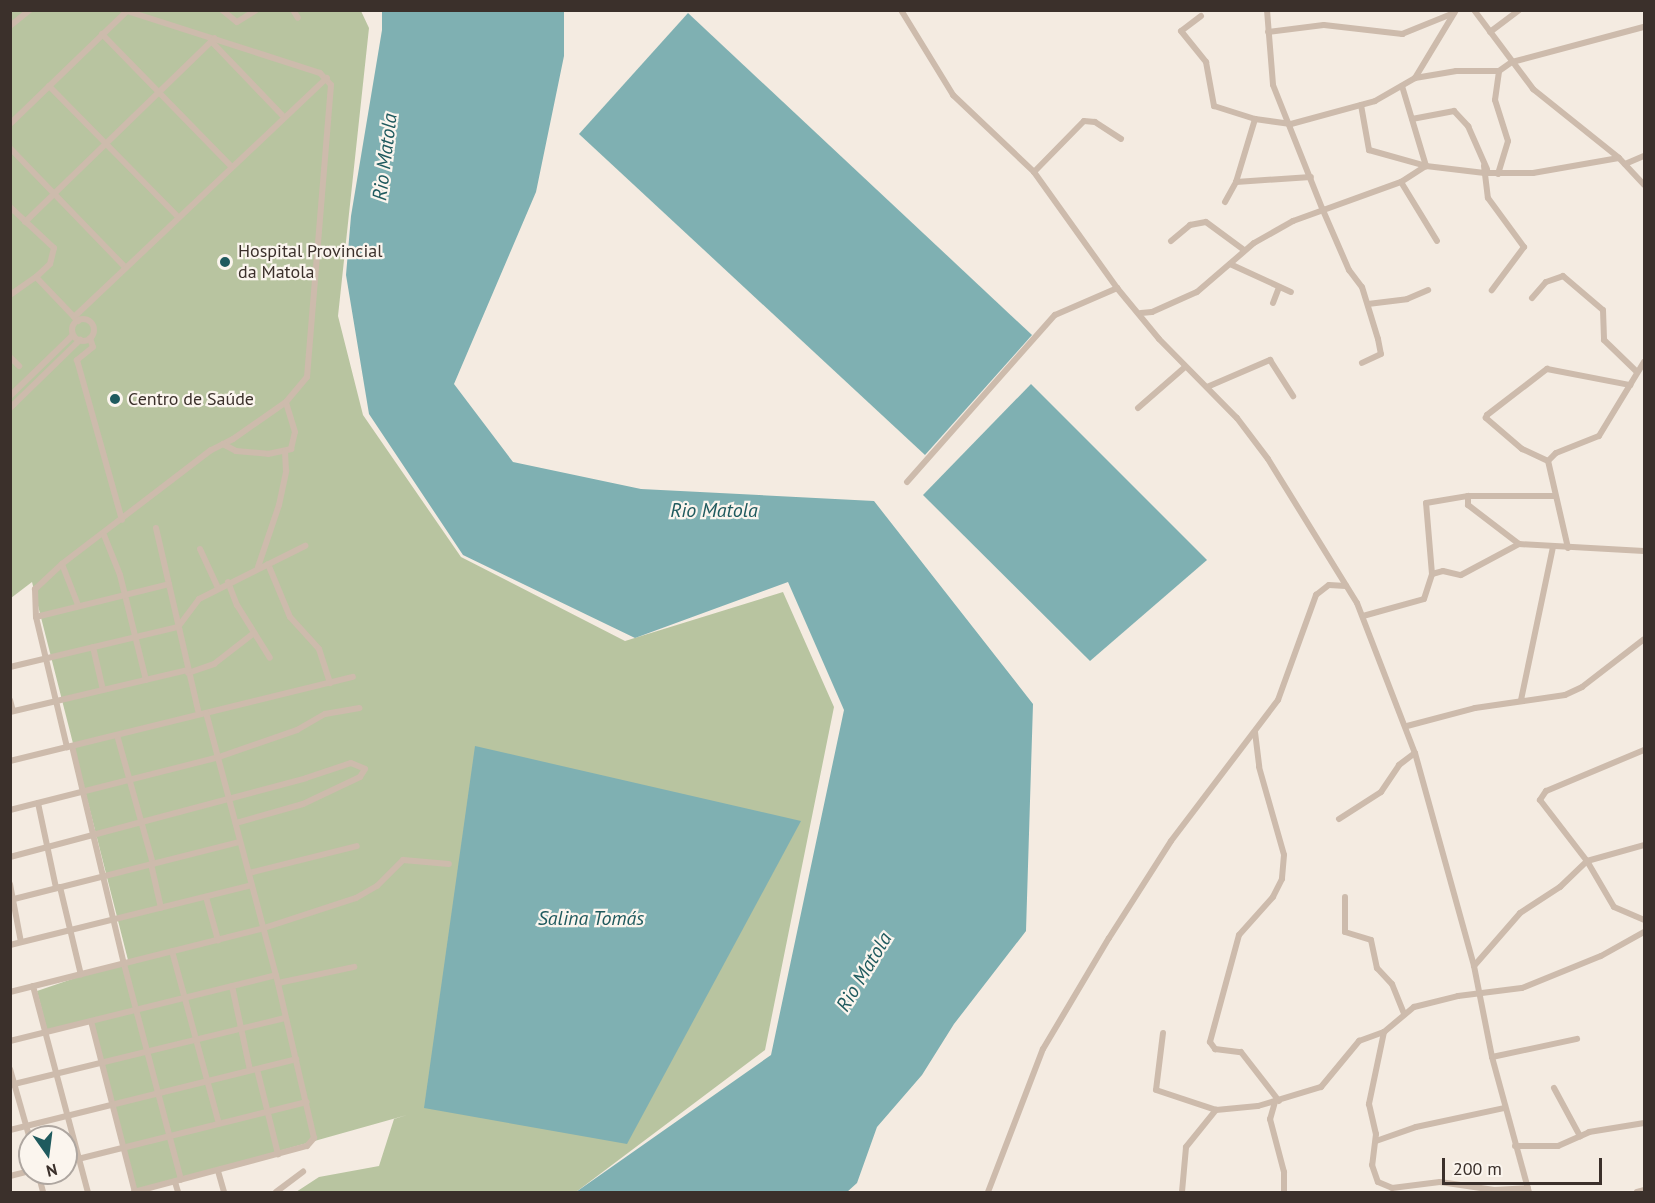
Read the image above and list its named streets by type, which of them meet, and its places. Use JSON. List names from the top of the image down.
{
  "water": ["Rio Matola", "Salina Tomás"],
  "places": ["Hospital Provincial da Matola", "Centro de Saúde"],
  "scale_bar": "200 m",
  "north": "bottom"
}
